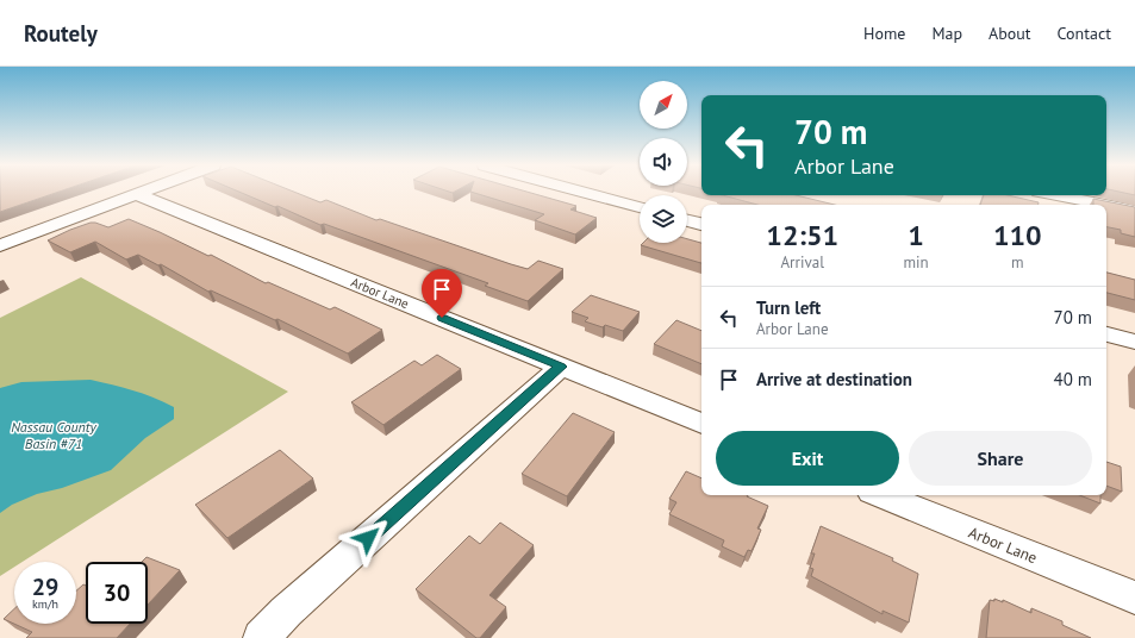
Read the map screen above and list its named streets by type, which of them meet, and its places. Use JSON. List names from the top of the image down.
{
  "streets": {
    "street": ["Arbor Lane"]
  },
  "water": ["Nassau County Basin #71"],
  "north": "top right",
  "page": {
    "header": "Routely",
    "nav": [
      "Home",
      "Map",
      "About",
      "Contact"
    ],
    "turn": ["70 m", "Arbor Lane"],
    "eta": [
      "12:51",
      "Arrival",
      "1",
      "min",
      "110",
      "m"
    ],
    "list": [
      {
        "name": "Turn left",
        "note": "Arbor Lane",
        "value": "70 m"
      },
      {
        "name": "Arrive at destination",
        "value": "40 m"
      }
    ],
    "buttons": ["Exit", "Share"],
    "speed": "29 km/h",
    "limit": "30"
  }
}
